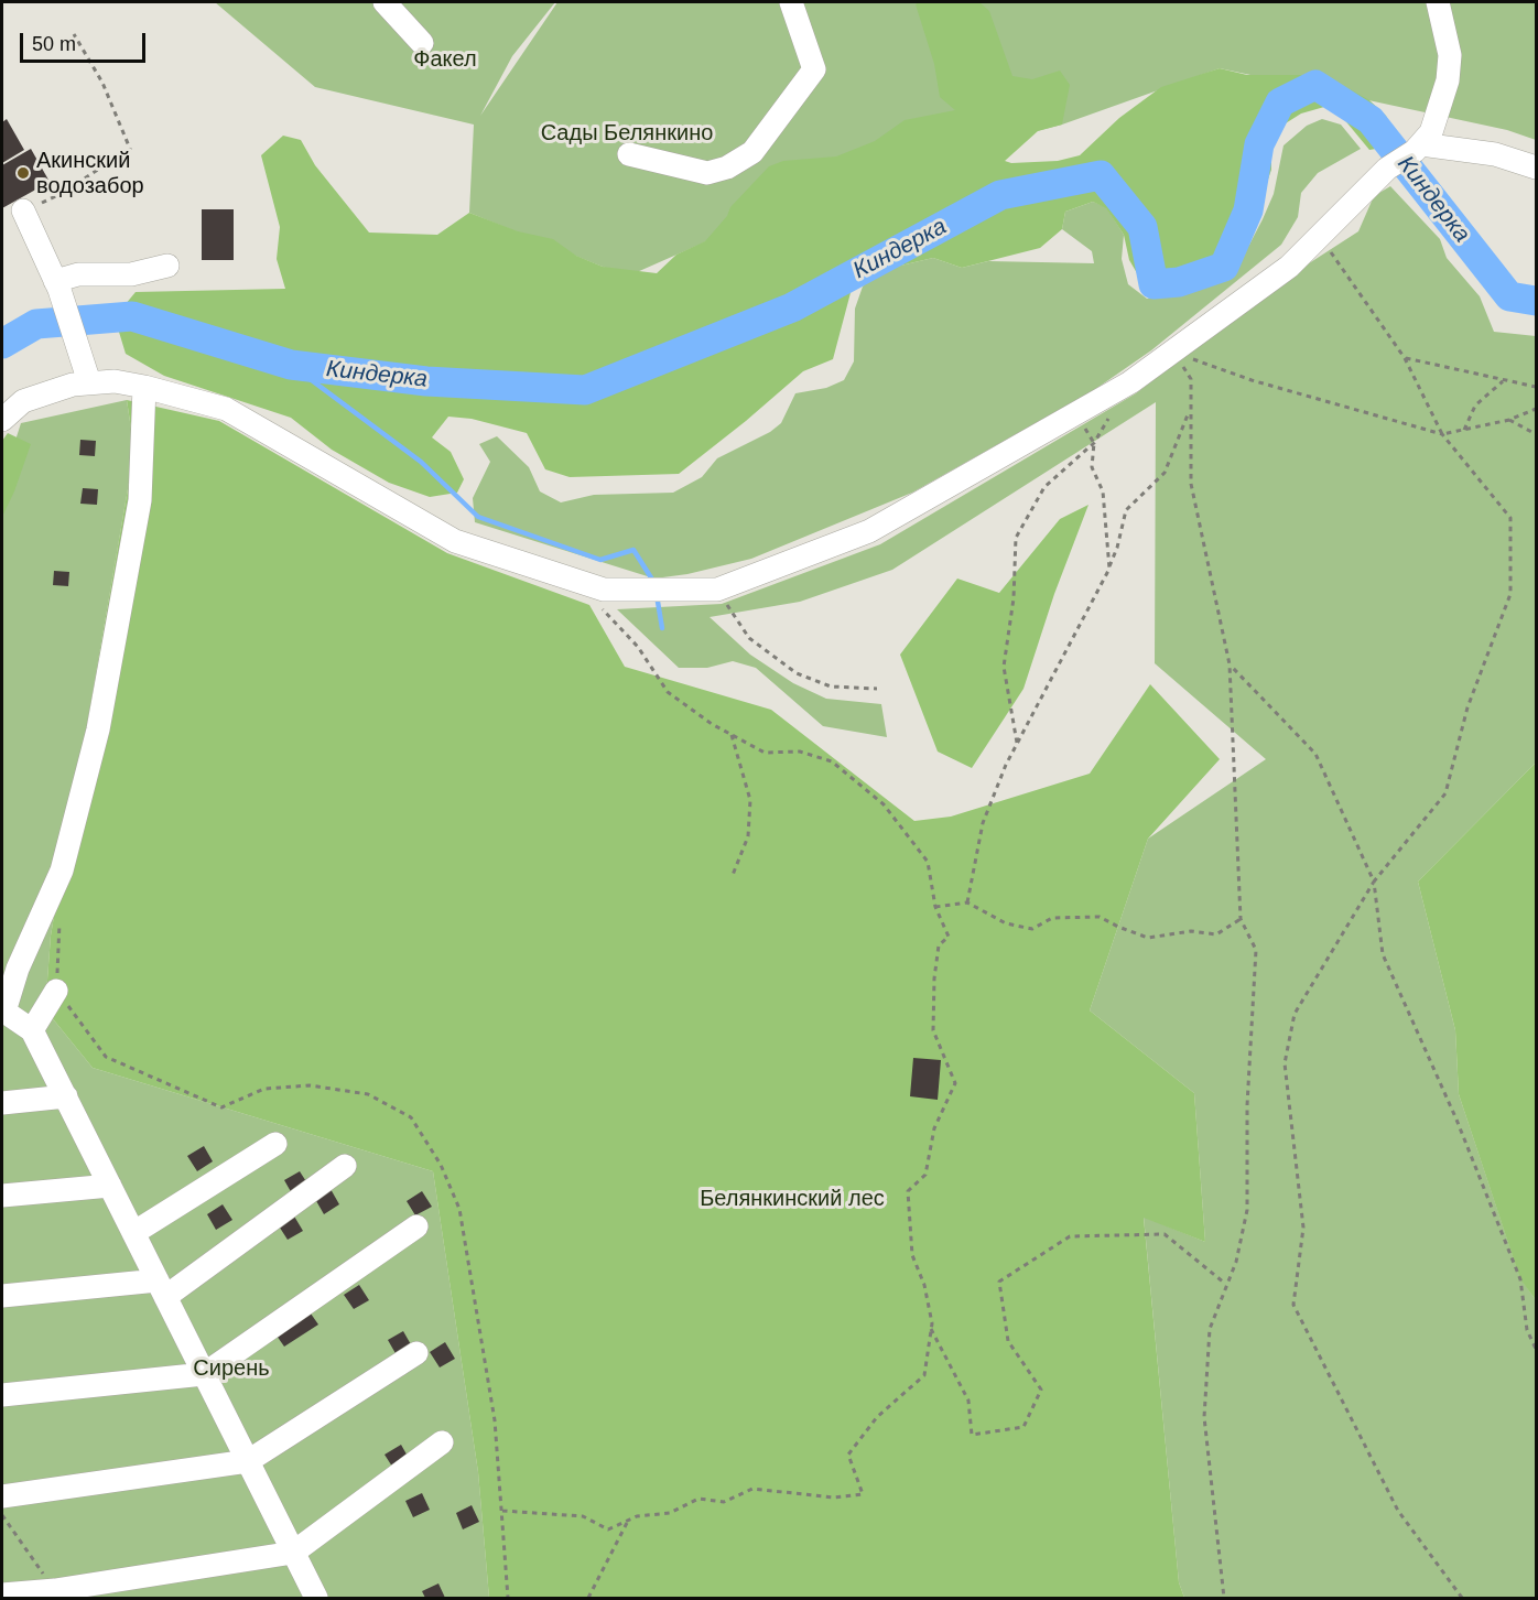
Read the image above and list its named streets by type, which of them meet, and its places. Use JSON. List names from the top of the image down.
{
  "water": ["Киндерка"],
  "parks": [
    "Факел",
    "Сады Белянкино",
    "Белянкинский лес",
    "Сирень"
  ],
  "places": ["Акинский водозабор"],
  "scale_bar": "50 m"
}
